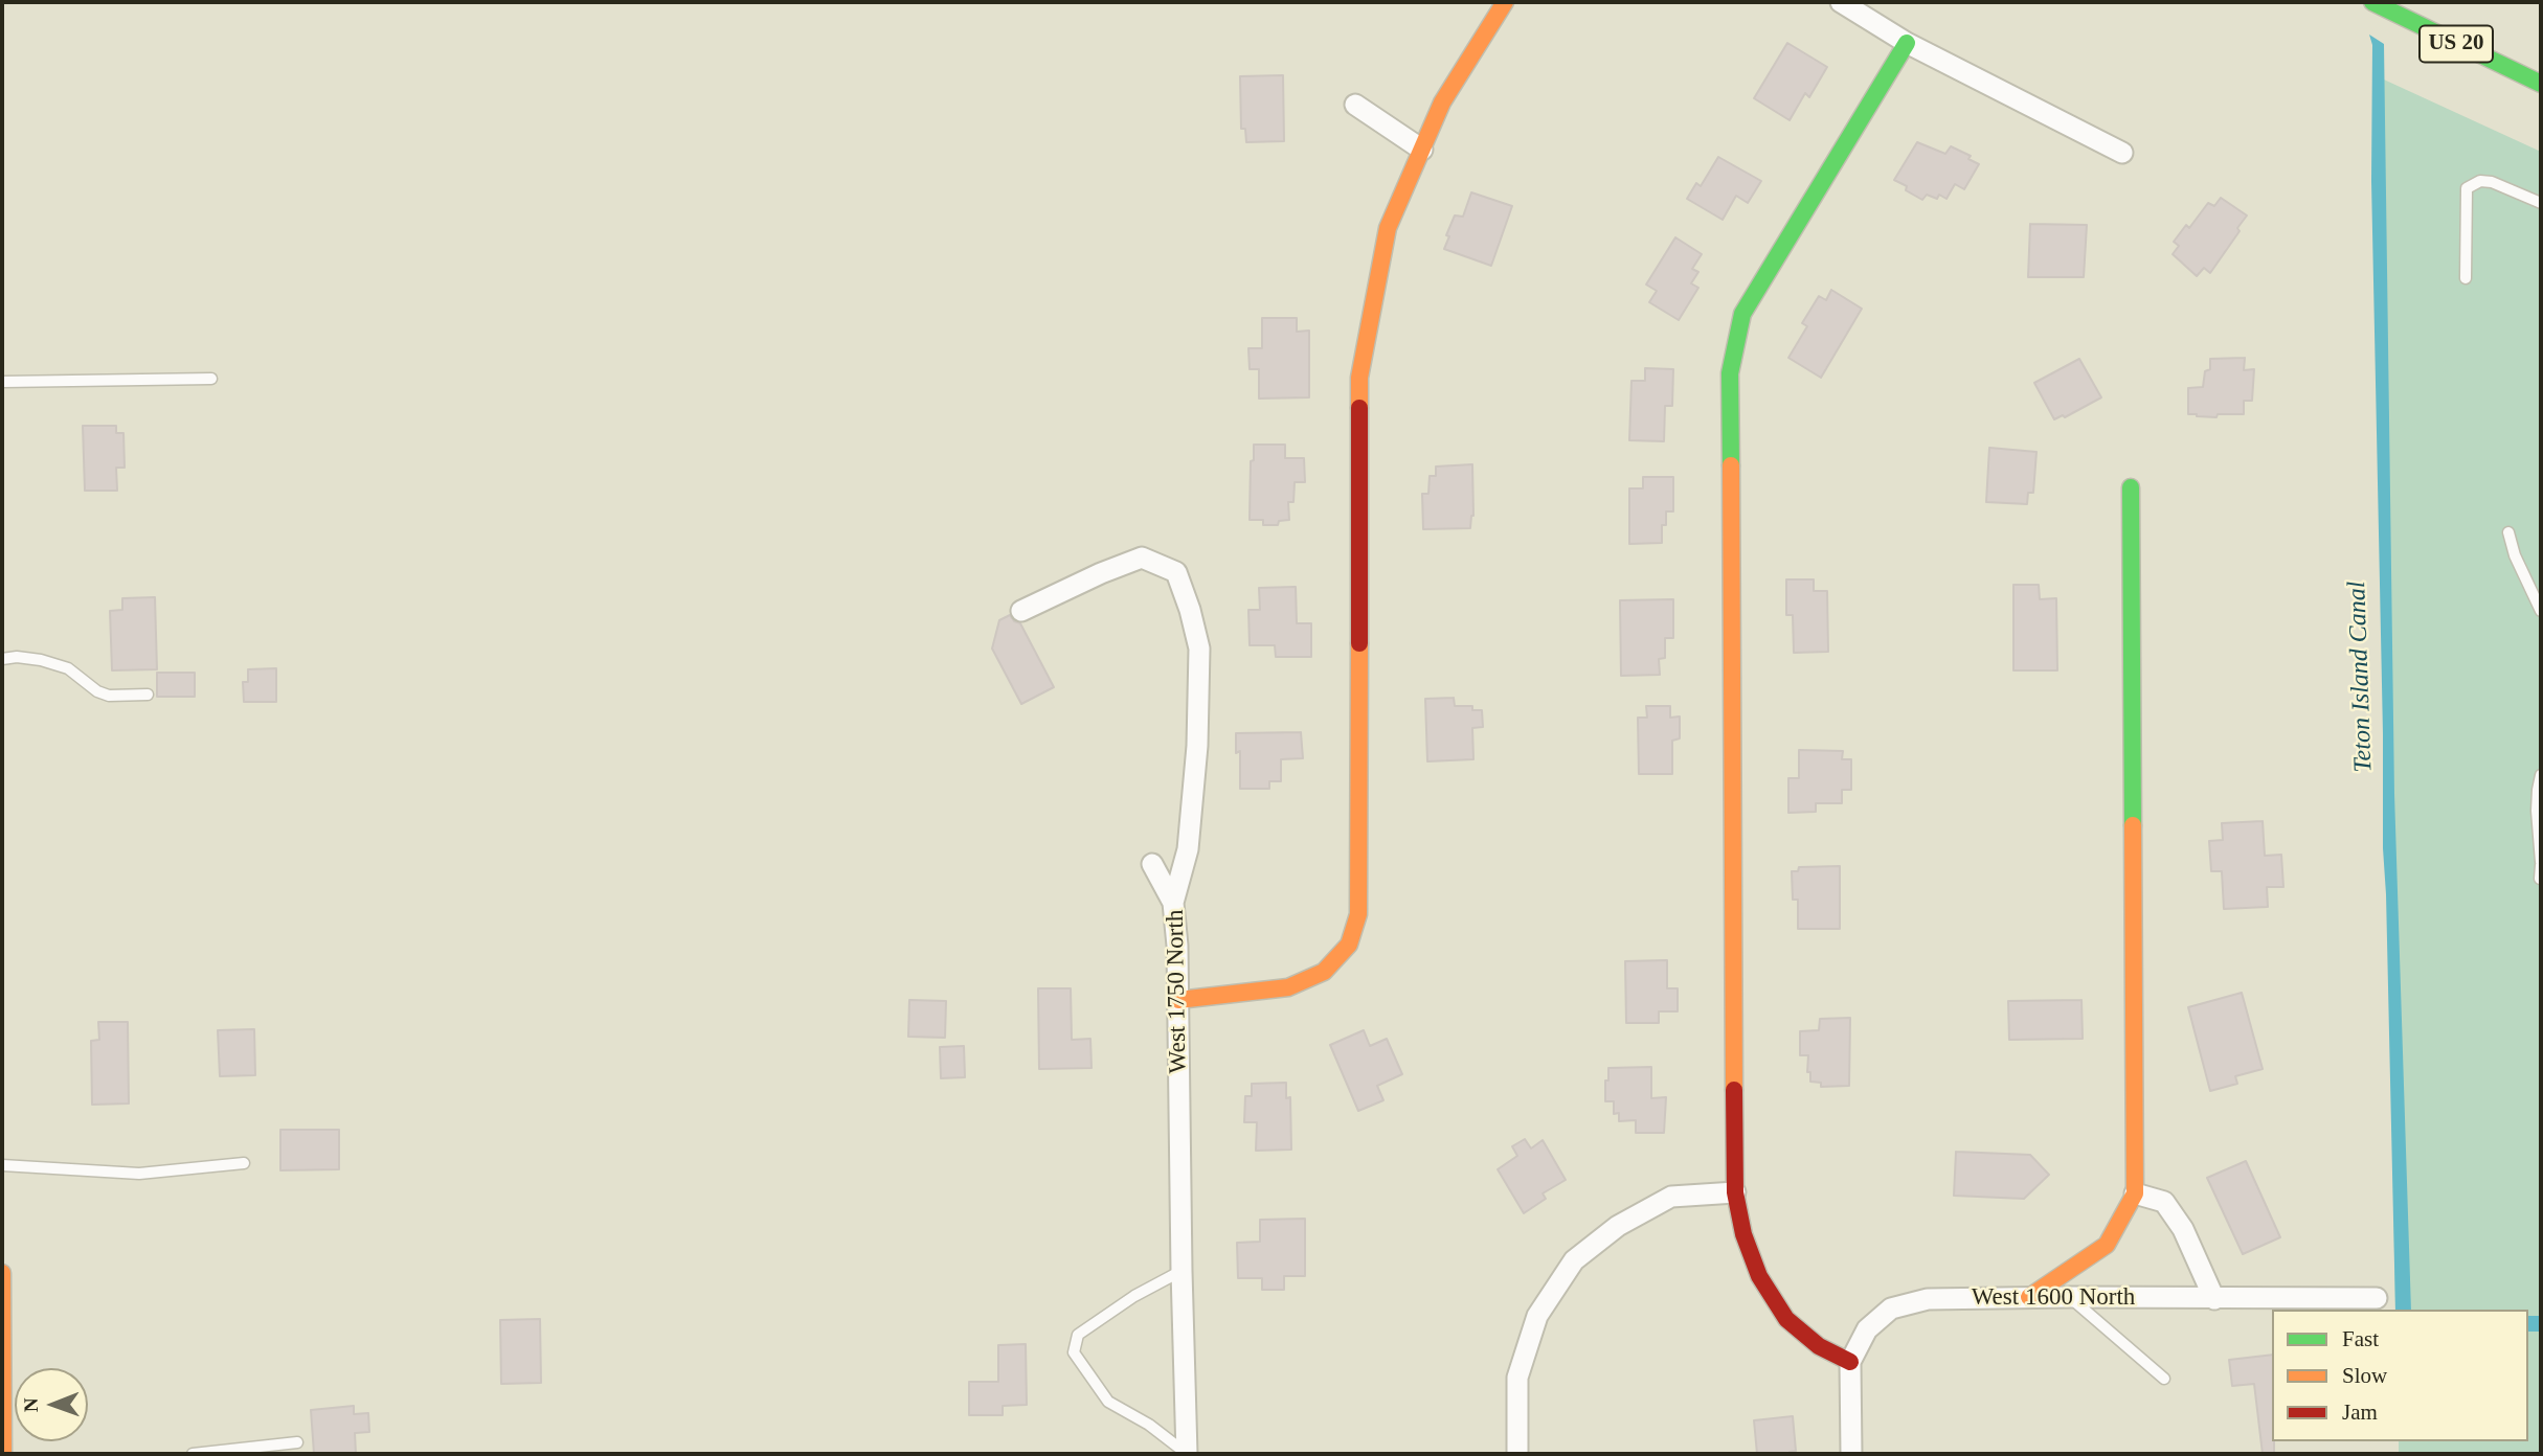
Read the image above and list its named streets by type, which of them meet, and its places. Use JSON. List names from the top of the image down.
{
  "streets": {
    "main road": ["US 20"],
    "street": ["West 1750 North", "West 1600 North"]
  },
  "water": ["Teton Island Canal"],
  "legend": ["Fast", "Slow", "Jam"],
  "north": "left"
}
